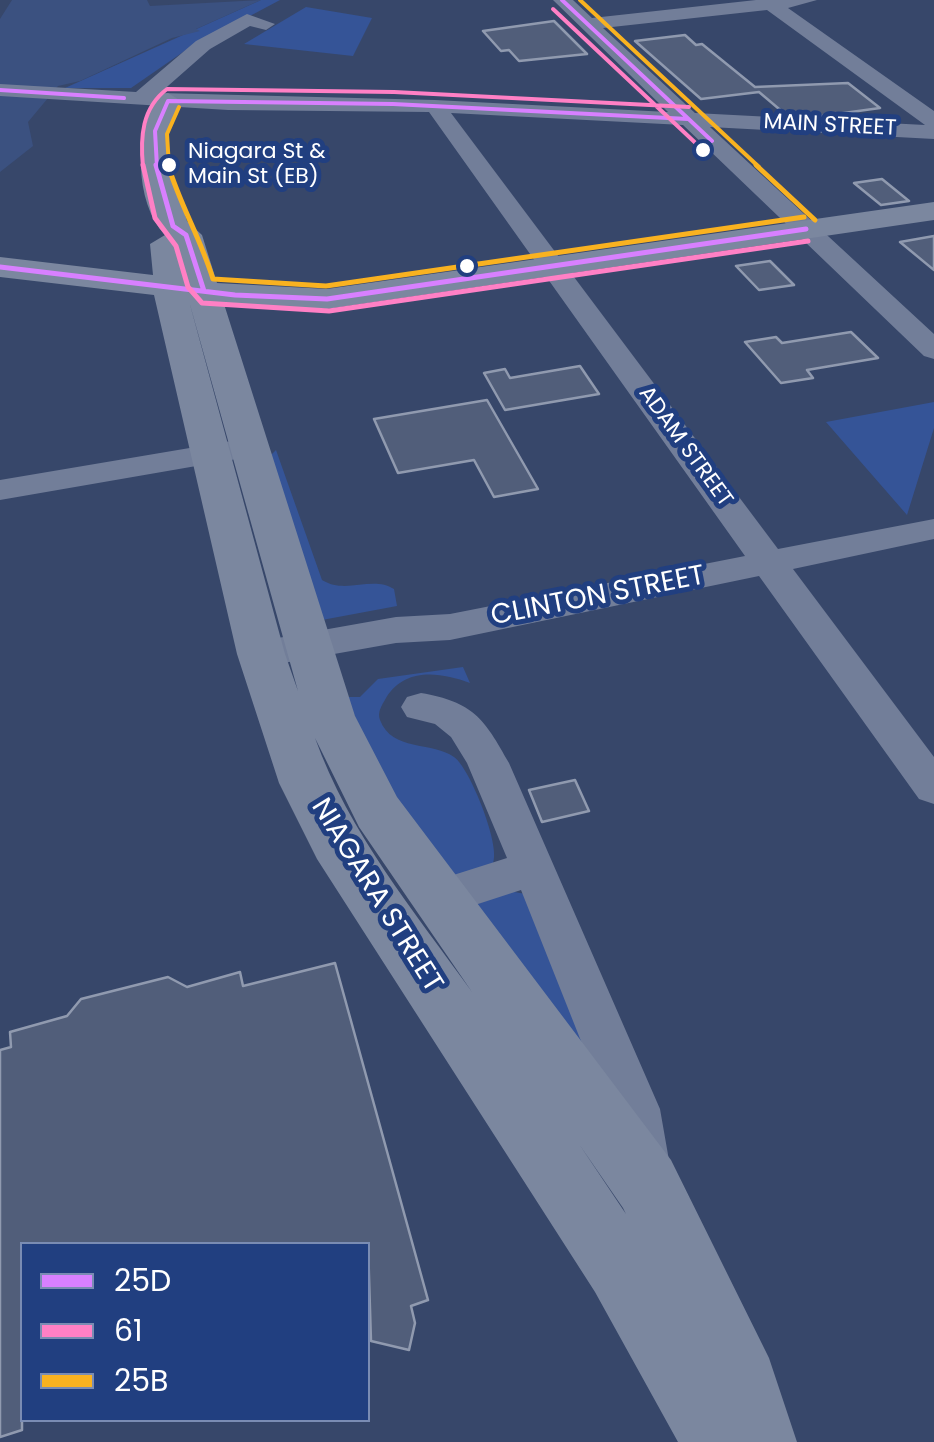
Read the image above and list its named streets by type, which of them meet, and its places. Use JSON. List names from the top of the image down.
{
  "streets": {
    "main road": ["NIAGARA STREET"],
    "street": ["MAIN STREET", "ADAM STREET", "CLINTON STREET"]
  },
  "crossings": [
    ["MAIN STREET", "ADAM STREET"],
    ["MAIN STREET", "NIAGARA STREET"],
    ["ADAM STREET", "CLINTON STREET"],
    ["CLINTON STREET", "NIAGARA STREET"]
  ],
  "places": ["Niagara St & Main St (EB)"],
  "lines": ["transit line 25D", "transit line 25B", "transit line 61"],
  "legend": ["25D", "61", "25B"]
}
